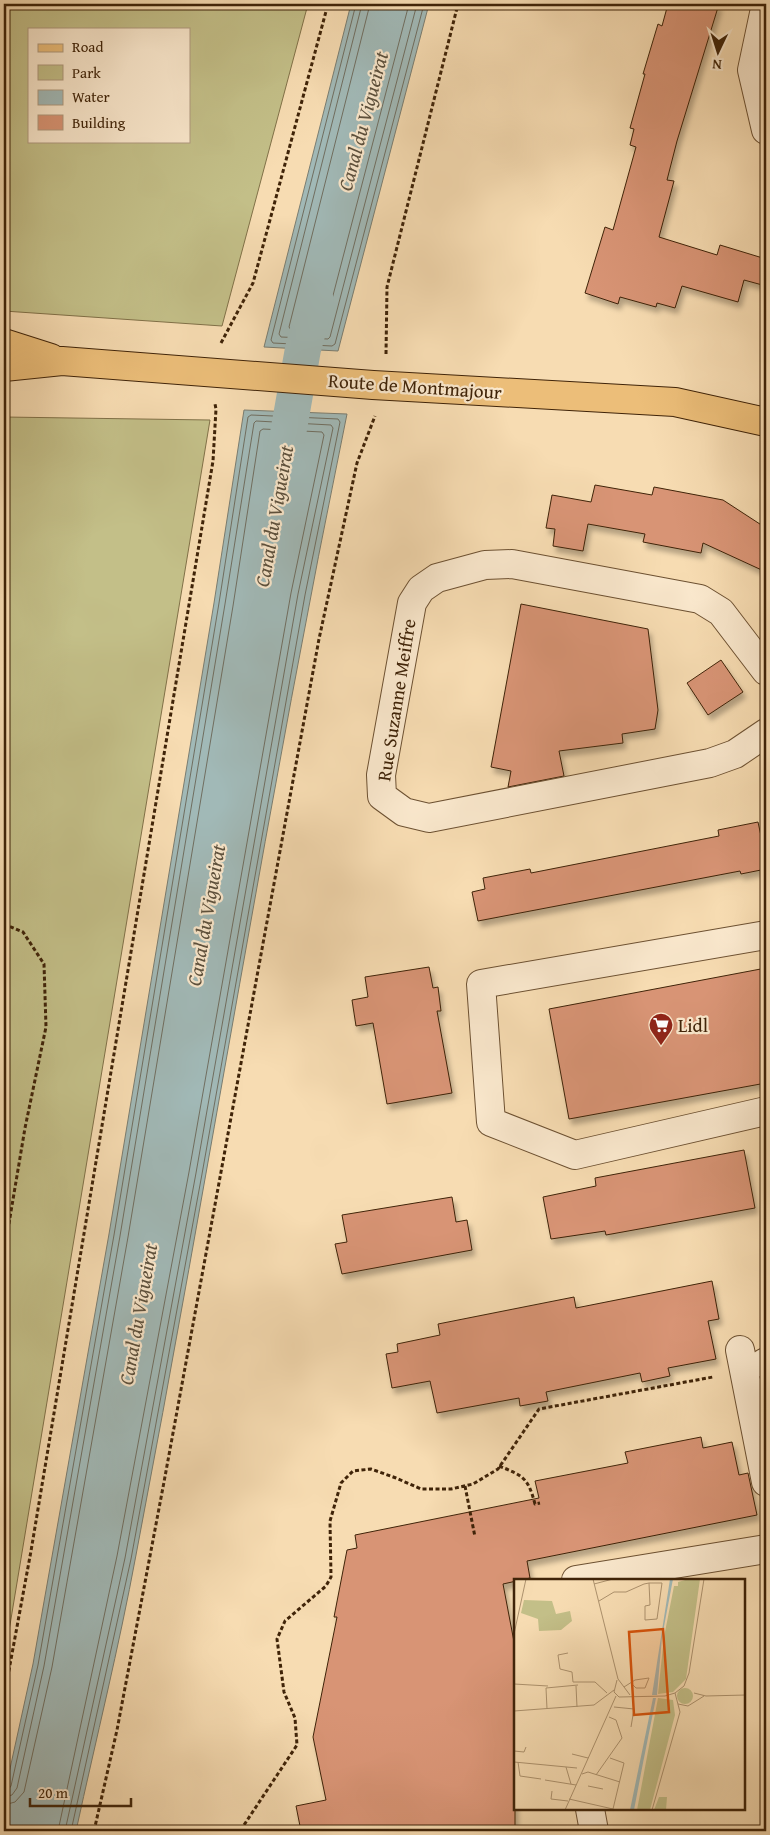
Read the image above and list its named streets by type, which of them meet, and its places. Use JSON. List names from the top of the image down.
{
  "streets": {
    "main road": ["Route de Montmajour"],
    "street": ["Rue Suzanne Meiffre"]
  },
  "water": ["Canal du Vigueirat"],
  "places": {
    "supermarket": ["Lidl"]
  },
  "legend": [
    "Road",
    "Park",
    "Water",
    "Building"
  ],
  "scale_bar": "20 m",
  "north": "bottom"
}
